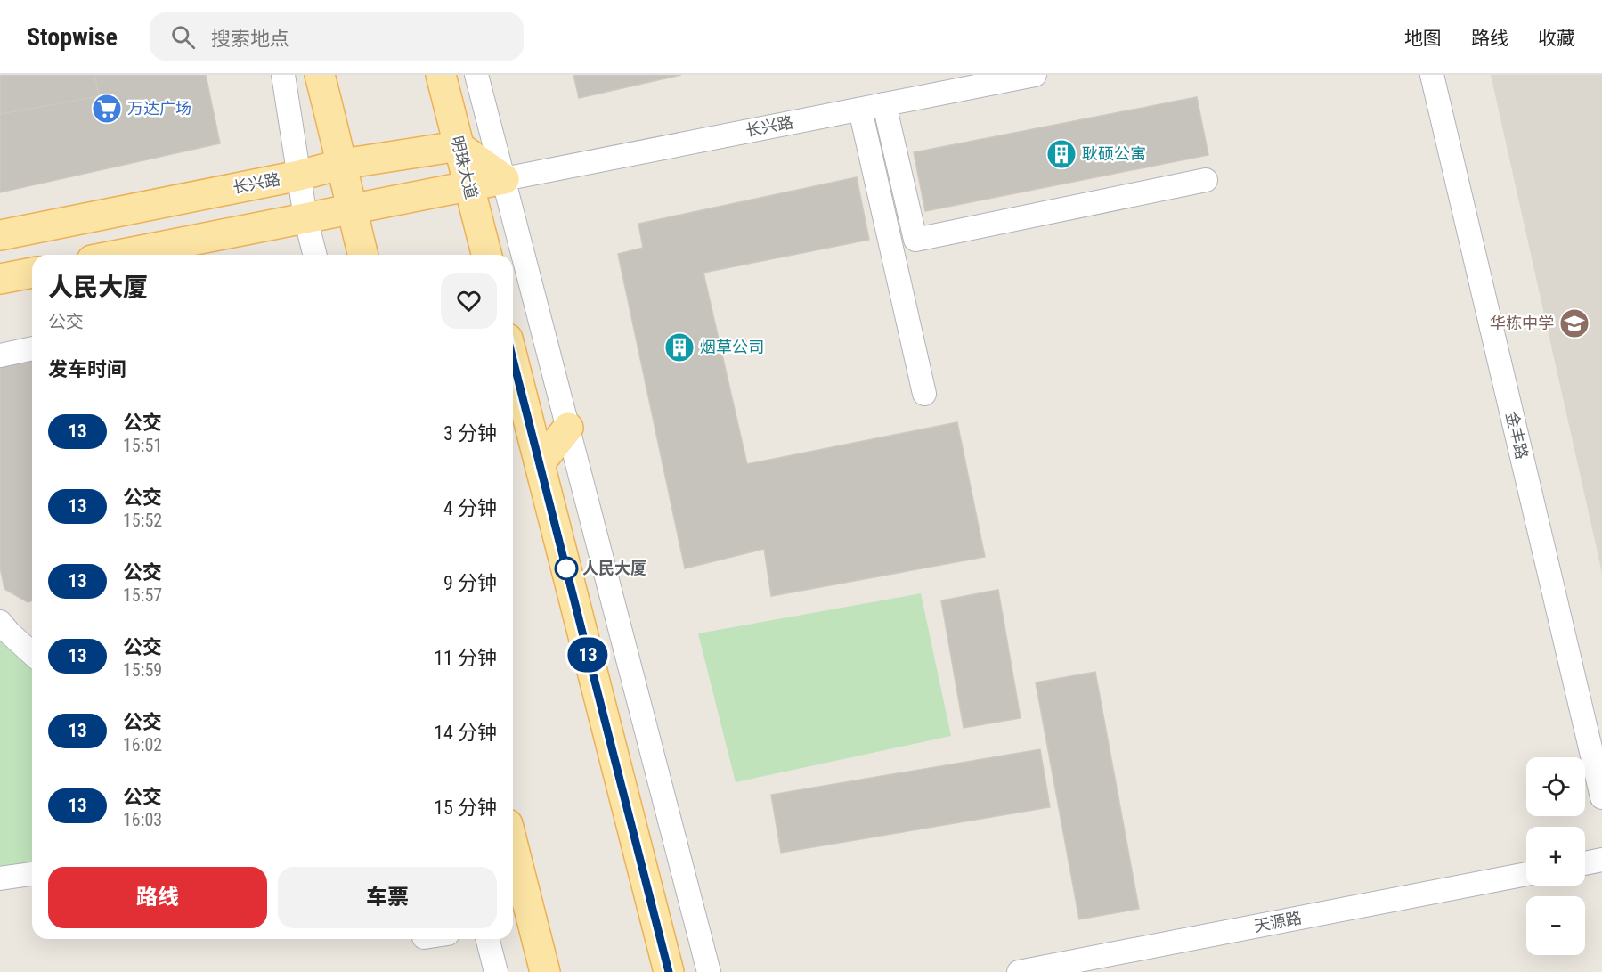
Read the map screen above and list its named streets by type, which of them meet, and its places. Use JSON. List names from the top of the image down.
{
  "streets": {
    "main road": ["长兴路", "明珠大道"],
    "street": ["金丰路", "天源路"]
  },
  "crossings": [
    ["长兴路", "明珠大道"]
  ],
  "places": {
    "supermarket": ["万达广场"],
    "building": ["耿硕公寓", "烟草公司"],
    "school or university": ["华栋中学"],
    "other": ["人民大厦"]
  },
  "lines": ["bus line 13"],
  "page": {
    "header": "Stopwise",
    "search": "搜索地点",
    "nav": ["地图", "路线", "收藏"],
    "on_map": "13",
    "heading": [
      ["人民大厦", "公交"],
      "发车时间"
    ],
    "list": [
      {
        "mark": "13",
        "name": "公交",
        "note": "15:51",
        "value": "3 分钟"
      },
      {
        "mark": "13",
        "name": "公交",
        "note": "15:52",
        "value": "4 分钟"
      },
      {
        "mark": "13",
        "name": "公交",
        "note": "15:57",
        "value": "9 分钟"
      },
      {
        "mark": "13",
        "name": "公交",
        "note": "15:59",
        "value": "11 分钟"
      },
      {
        "mark": "13",
        "name": "公交",
        "note": "16:02",
        "value": "14 分钟"
      },
      {
        "mark": "13",
        "name": "公交",
        "note": "16:03",
        "value": "15 分钟"
      }
    ],
    "map_buttons": ["+", "−"],
    "buttons": ["路线", "车票"]
  }
}
